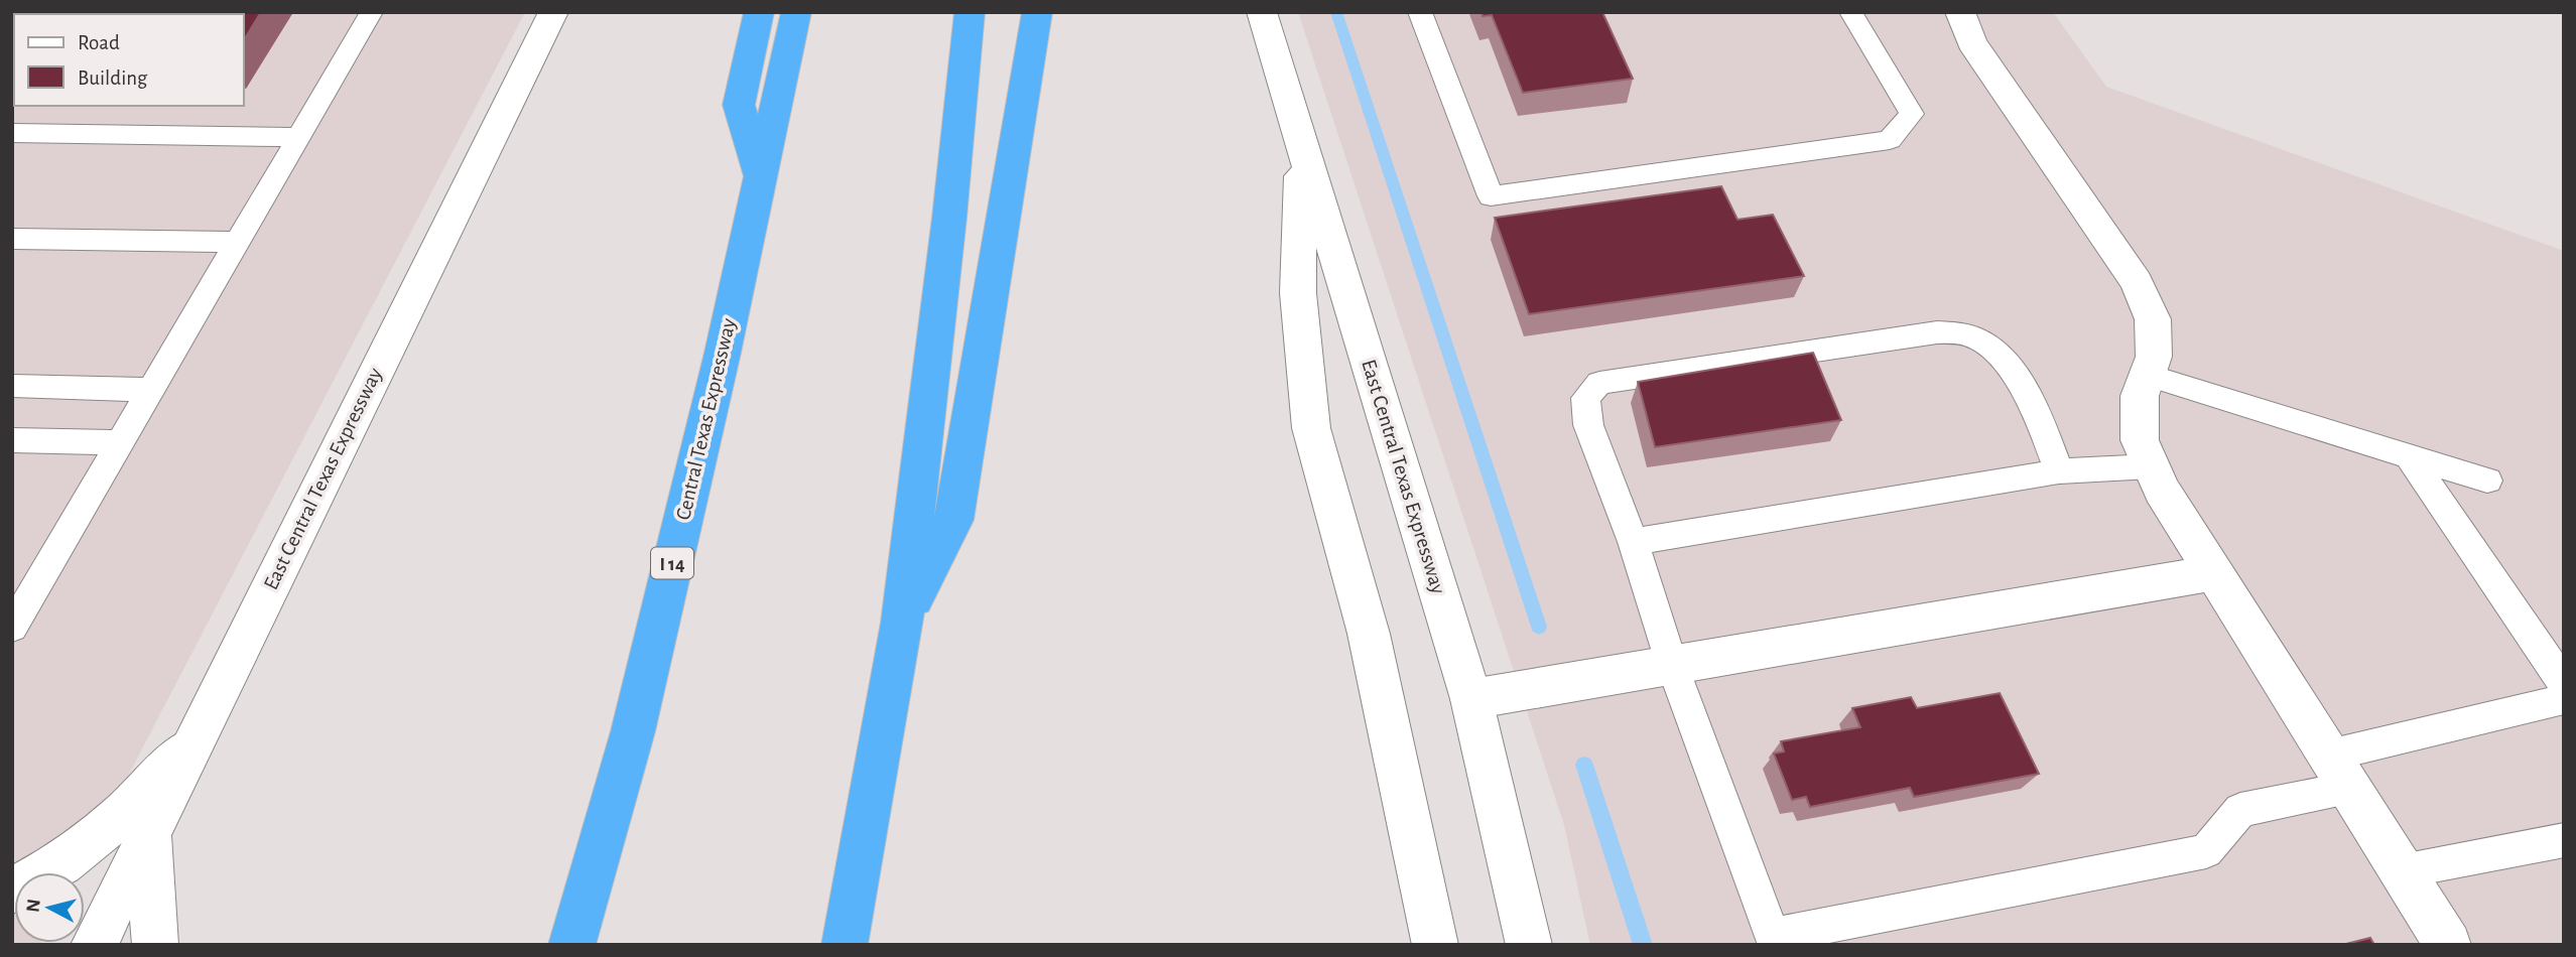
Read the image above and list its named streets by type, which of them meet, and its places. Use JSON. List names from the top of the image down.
{
  "streets": {
    "highway": ["Central Texas Expressway", "I 14"],
    "main road": ["East Central Texas Expressway"]
  },
  "legend": ["Road", "Building"],
  "north": "left"
}
